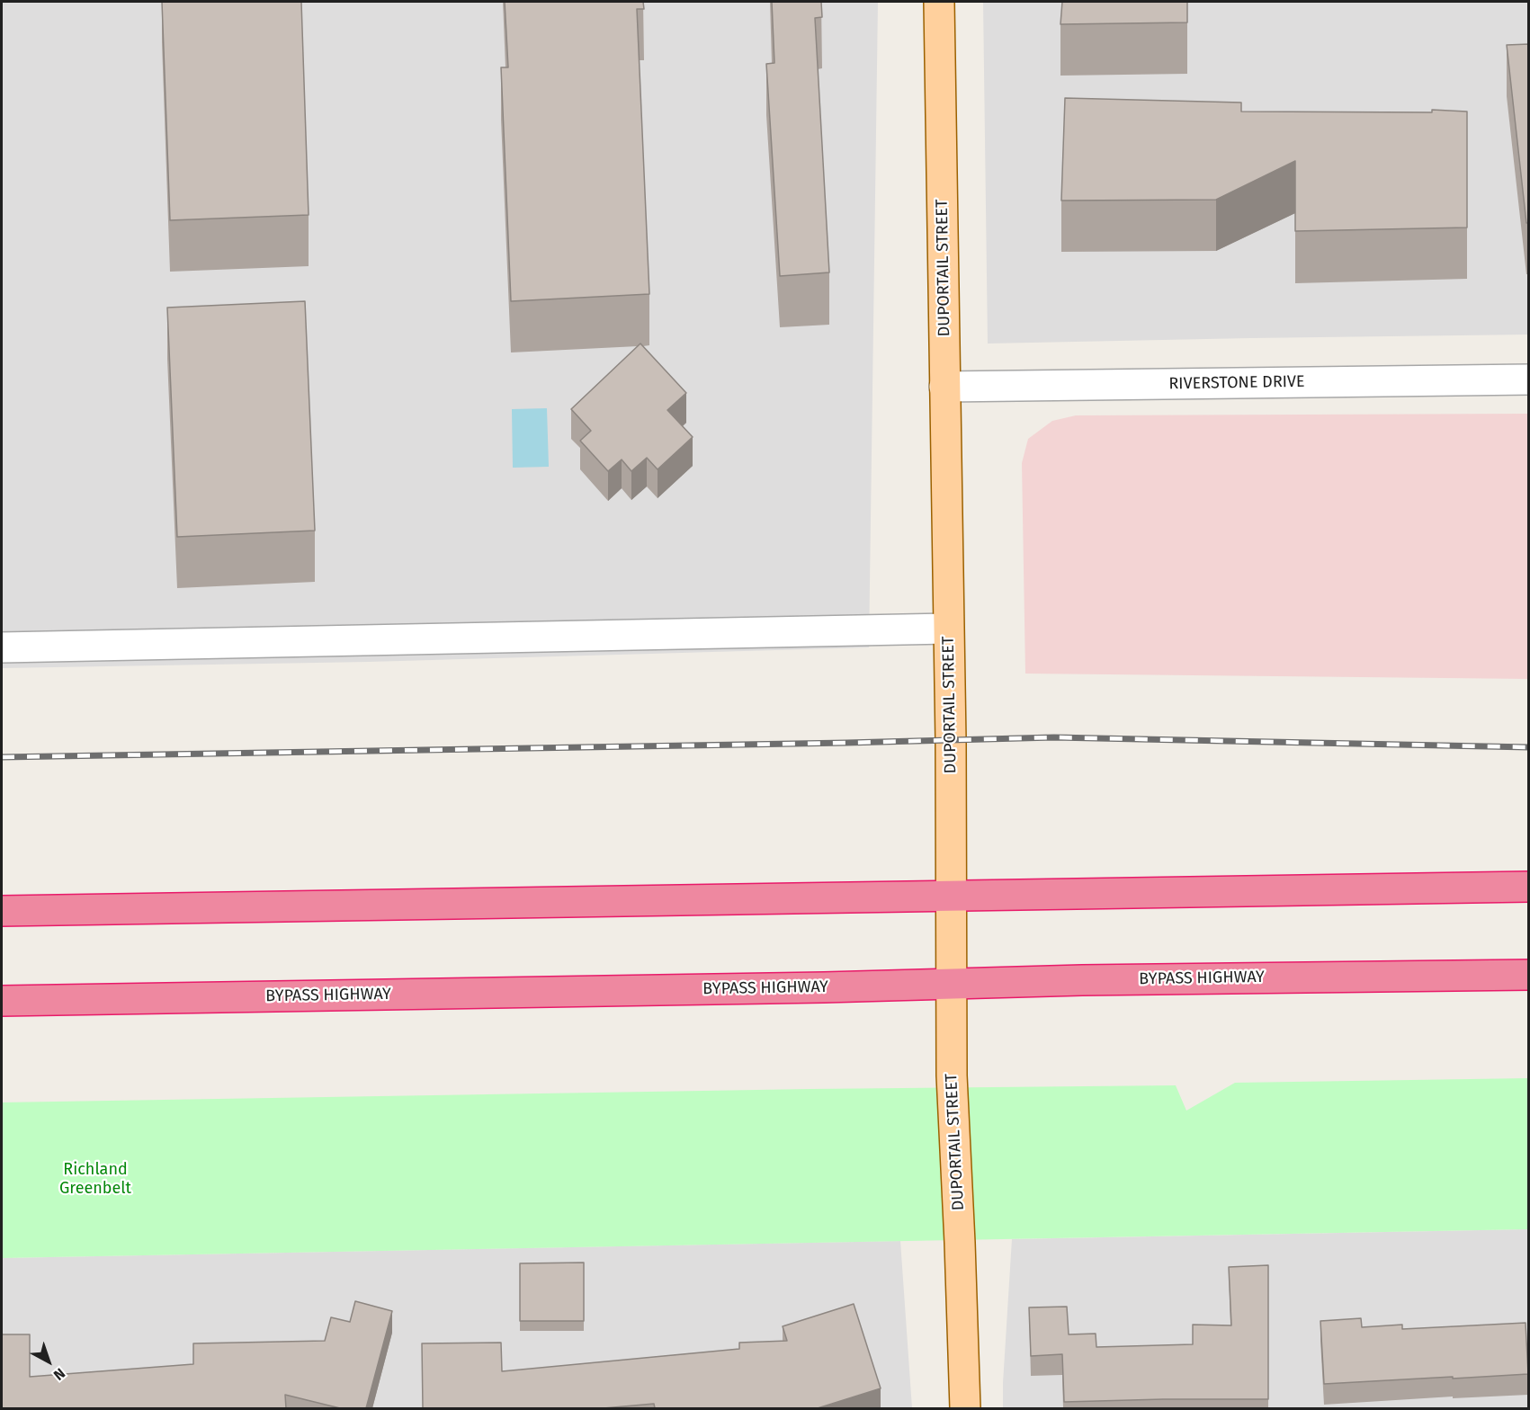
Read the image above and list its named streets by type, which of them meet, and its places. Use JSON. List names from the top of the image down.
{
  "streets": {
    "highway": ["BYPASS HIGHWAY"],
    "main road": ["DUPORTAIL STREET"],
    "street": ["RIVERSTONE DRIVE"]
  },
  "crossings": [
    ["DUPORTAIL STREET", "RIVERSTONE DRIVE"],
    ["DUPORTAIL STREET", "BYPASS HIGHWAY"]
  ],
  "parks": ["Richland Greenbelt"],
  "north": "bottom right"
}
